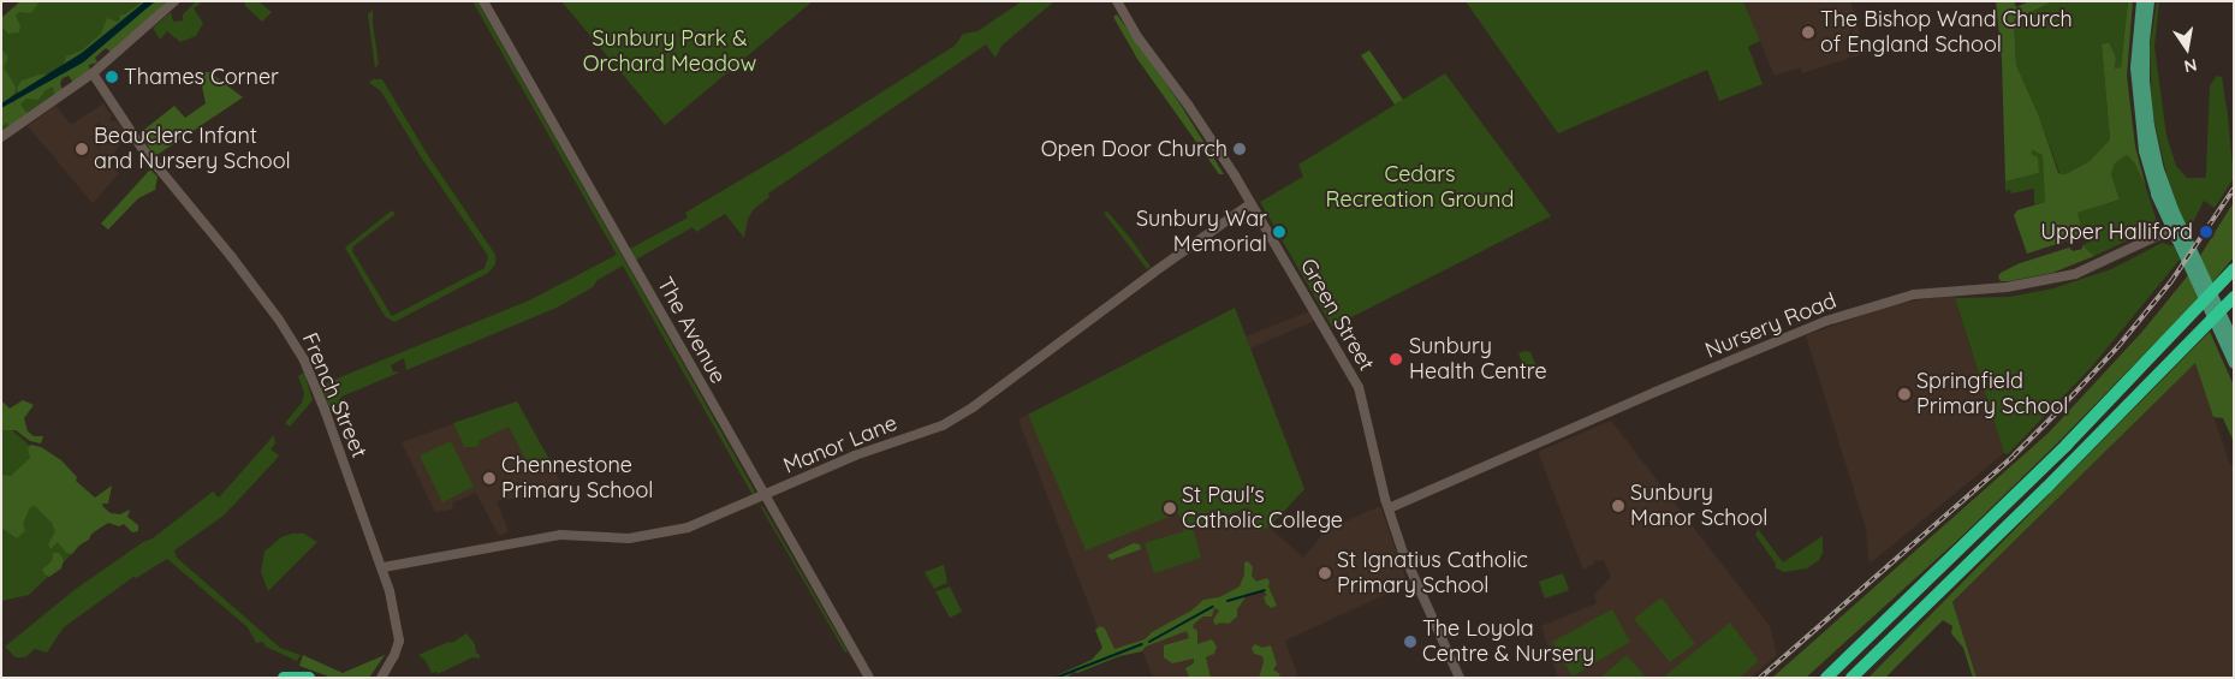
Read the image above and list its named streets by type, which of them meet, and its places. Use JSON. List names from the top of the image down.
{
  "streets": {
    "street": [
      "Green Street",
      "Nursery Road",
      "The Avenue",
      "French Street",
      "Manor Lane"
    ]
  },
  "crossings": [
    ["Green Street", "Nursery Road"],
    ["Green Street", "Manor Lane"],
    ["The Avenue", "Manor Lane"],
    ["French Street", "Manor Lane"]
  ],
  "parks": ["Sunbury Park & Orchard Meadow", "Cedars Recreation Ground"],
  "places": [
    "The Bishop Wand Church of England School",
    "Thames Corner",
    "Beauclerc Infant and Nursery School",
    "Open Door Church",
    "Sunbury War Memorial",
    "Upper Halliford",
    "Sunbury Health Centre",
    "Springfield Primary School",
    "Chennestone Primary School",
    "Sunbury Manor School",
    "St Paul's Catholic College",
    "St Ignatius Catholic Primary School",
    "The Loyola Centre & Nursery"
  ],
  "north": "bottom"
}
